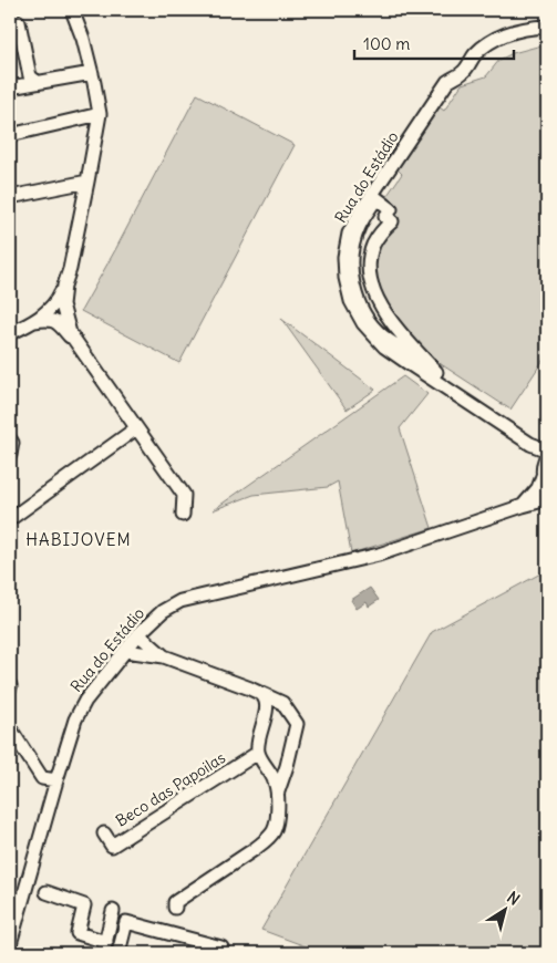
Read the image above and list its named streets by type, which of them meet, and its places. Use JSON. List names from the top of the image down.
{
  "streets": {
    "street": ["Rua do Estádio", "Beco das Papoilas"]
  },
  "districts": ["HABIJOVEM"],
  "scale_bar": "100 m",
  "north": "top right"
}
